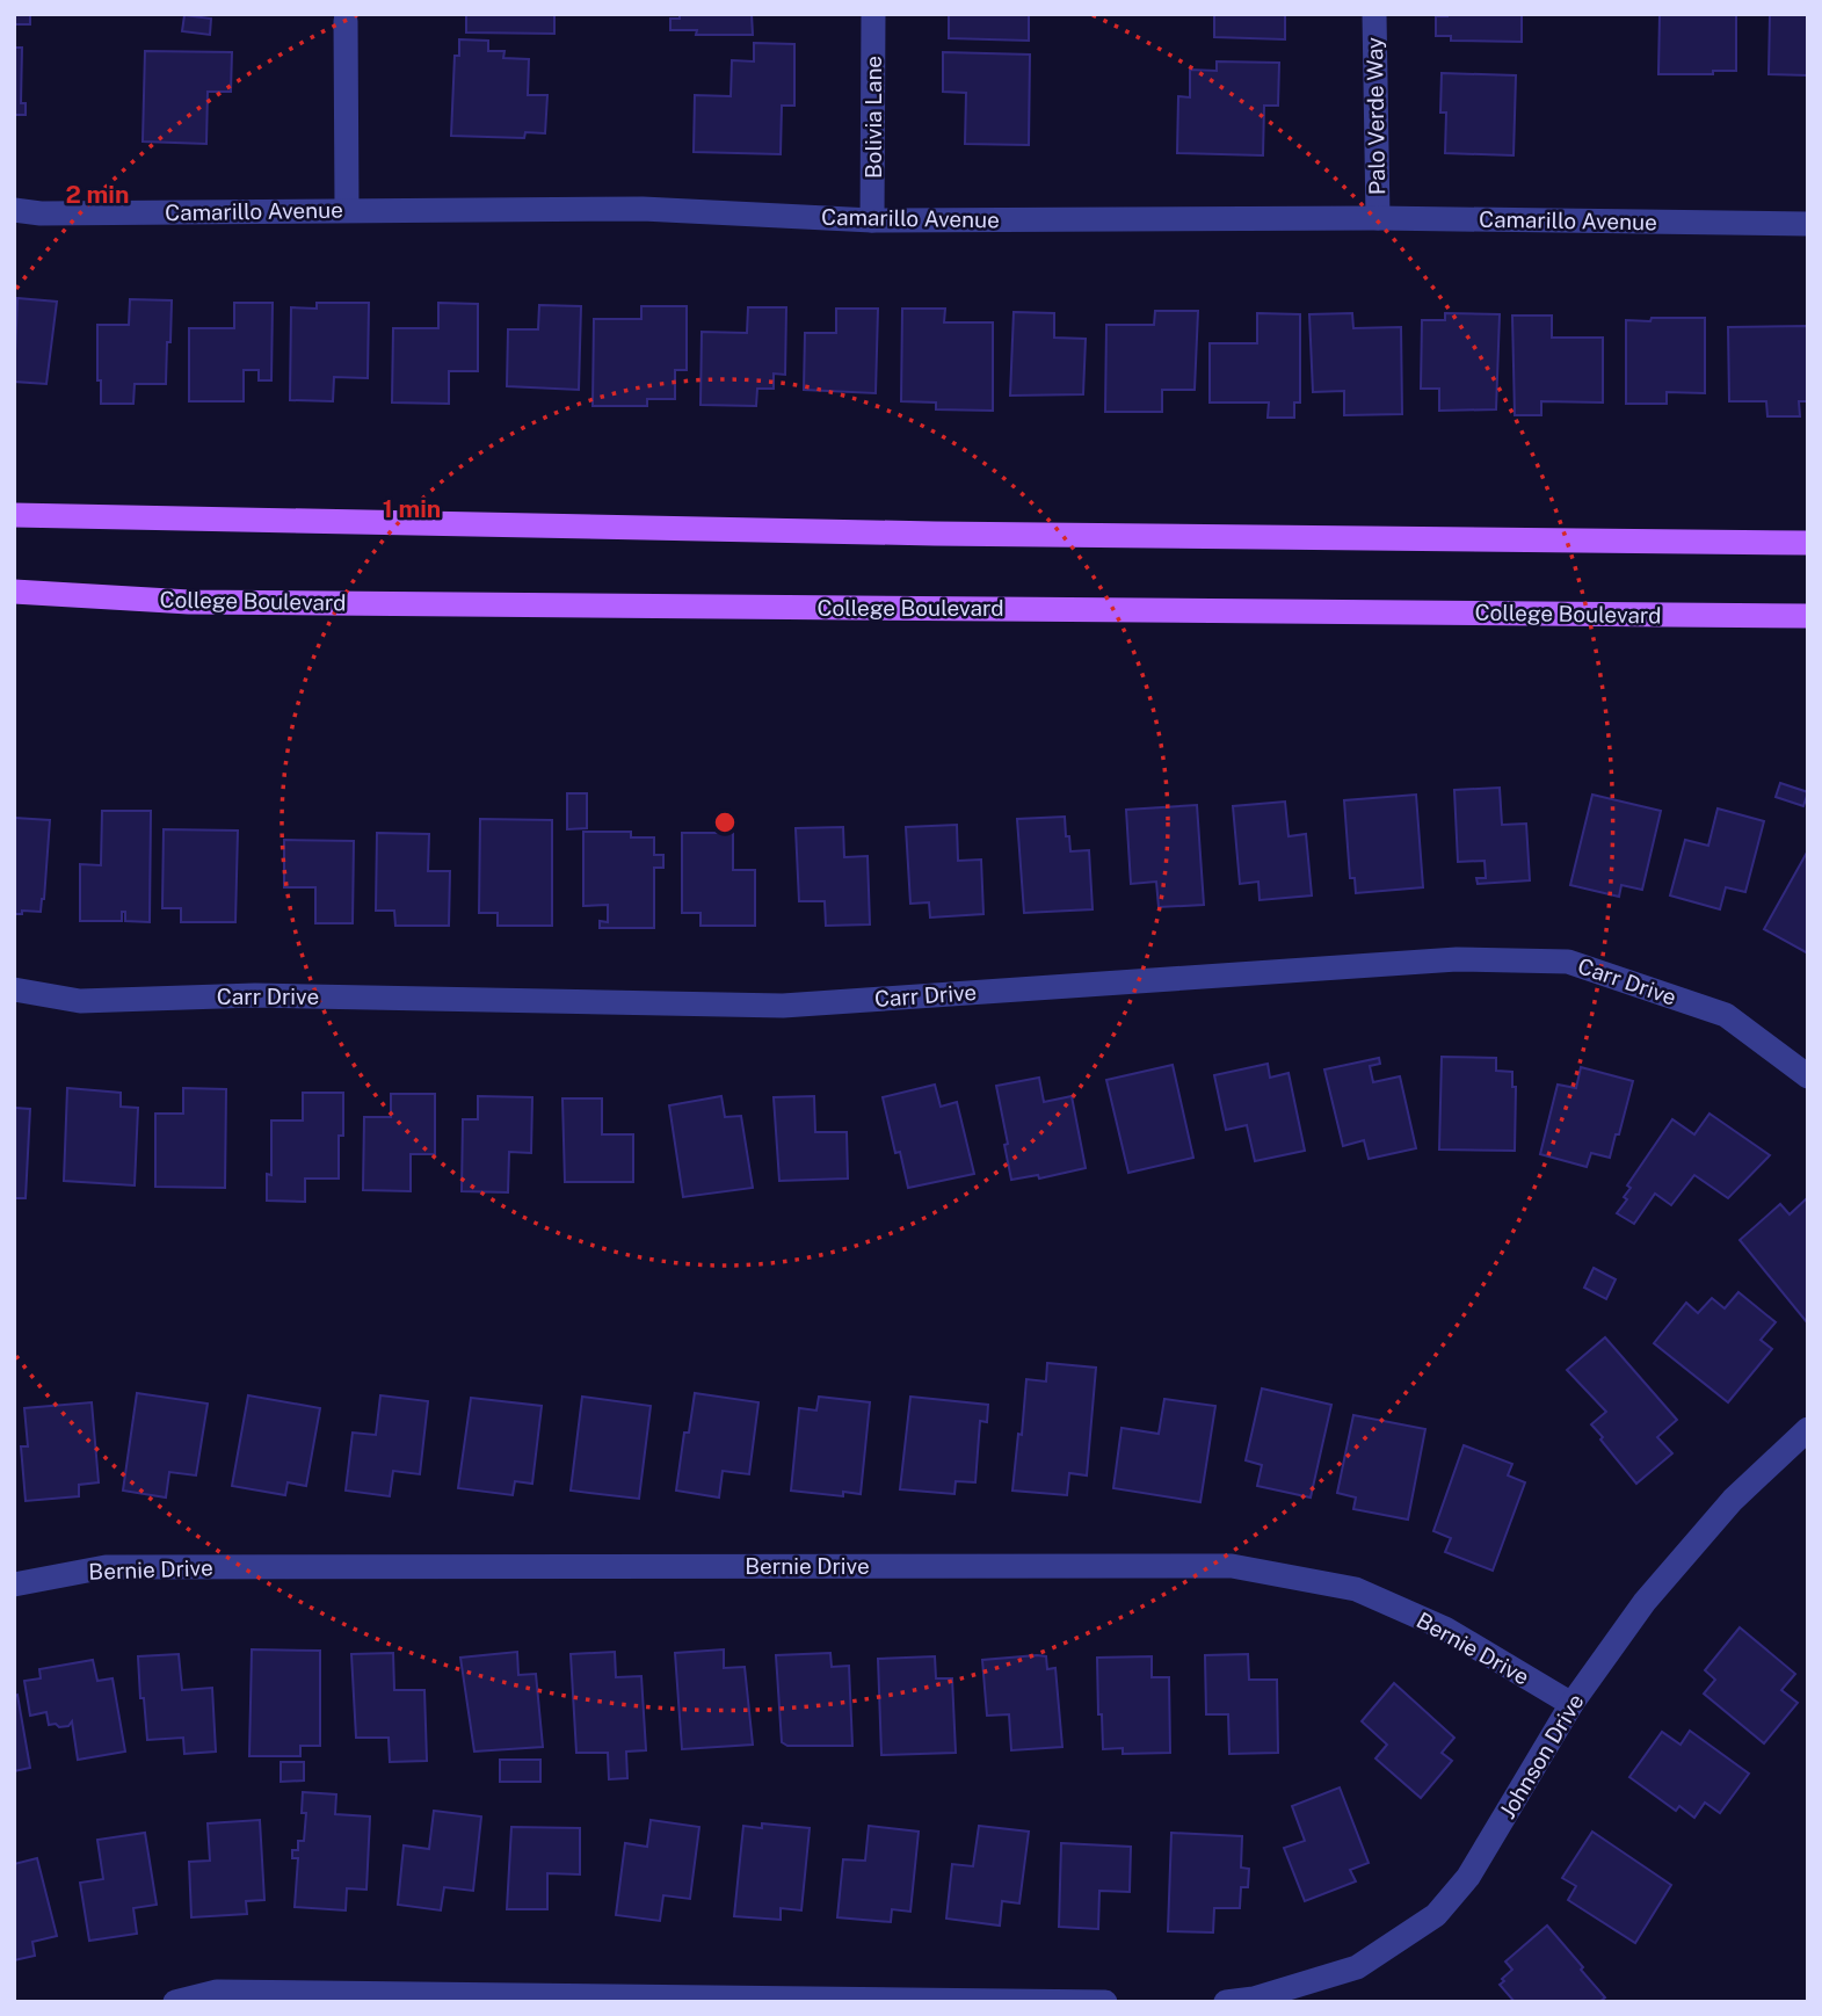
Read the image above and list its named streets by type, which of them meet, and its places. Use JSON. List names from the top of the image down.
{
  "streets": {
    "main road": ["College Boulevard"],
    "street": [
      "Palo Verde Way",
      "Bolivia Lane",
      "Camarillo Avenue",
      "Carr Drive",
      "Bernie Drive",
      "Johnson Drive"
    ]
  },
  "crossings": [
    ["Palo Verde Way", "Camarillo Avenue"],
    ["Bolivia Lane", "Camarillo Avenue"],
    ["Bernie Drive", "Johnson Drive"]
  ],
  "rings": ["2 min", "1 min"]
}
